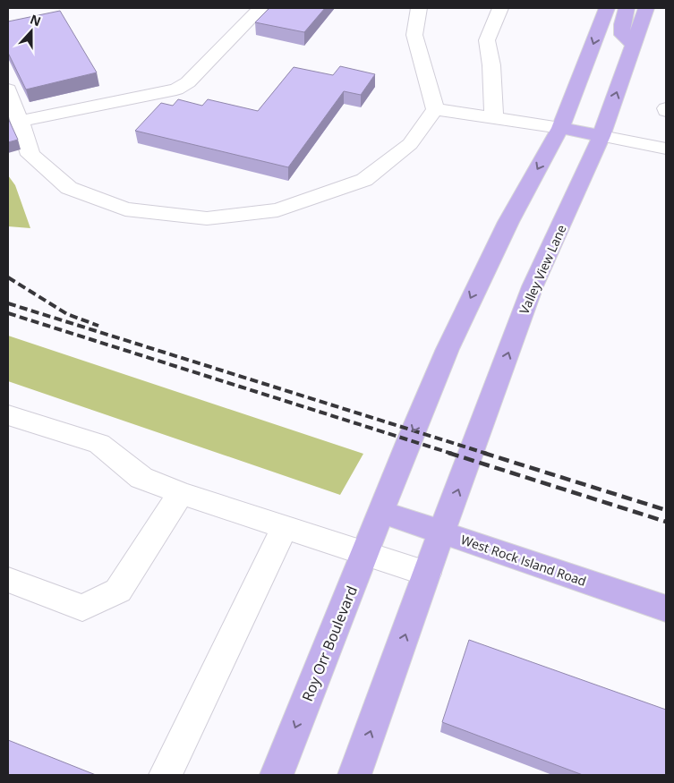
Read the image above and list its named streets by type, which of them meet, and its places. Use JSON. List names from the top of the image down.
{
  "streets": {
    "main road": ["Valley View Lane", "West Rock Island Road", "Roy Orr Boulevard"]
  },
  "crossings": [
    ["Valley View Lane", "West Rock Island Road"],
    ["West Rock Island Road", "Roy Orr Boulevard"]
  ],
  "north": "top"
}
